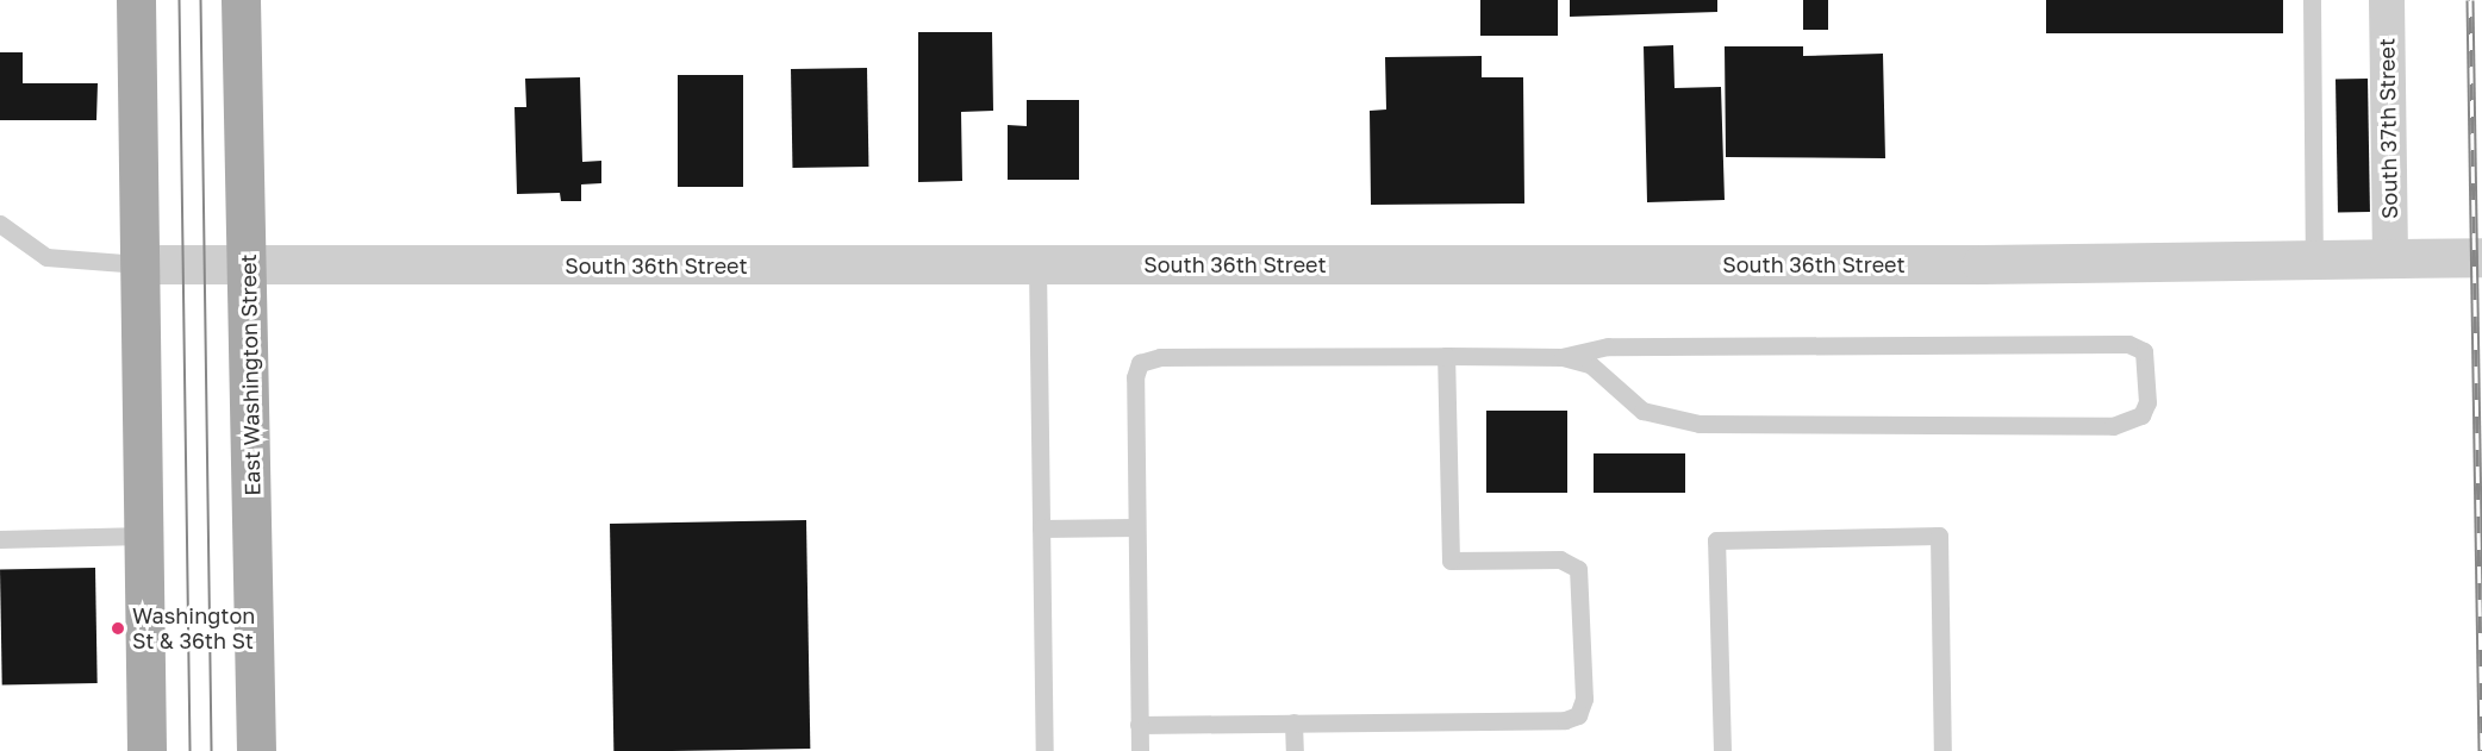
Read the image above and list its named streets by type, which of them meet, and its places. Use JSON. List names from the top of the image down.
{
  "streets": {
    "main road": ["East Washington Street"],
    "street": ["South 37th Street", "South 36th Street"]
  },
  "crossings": [
    ["South 37th Street", "South 36th Street"],
    ["South 36th Street", "East Washington Street"]
  ],
  "places": ["Washington St & 36th St"]
}
